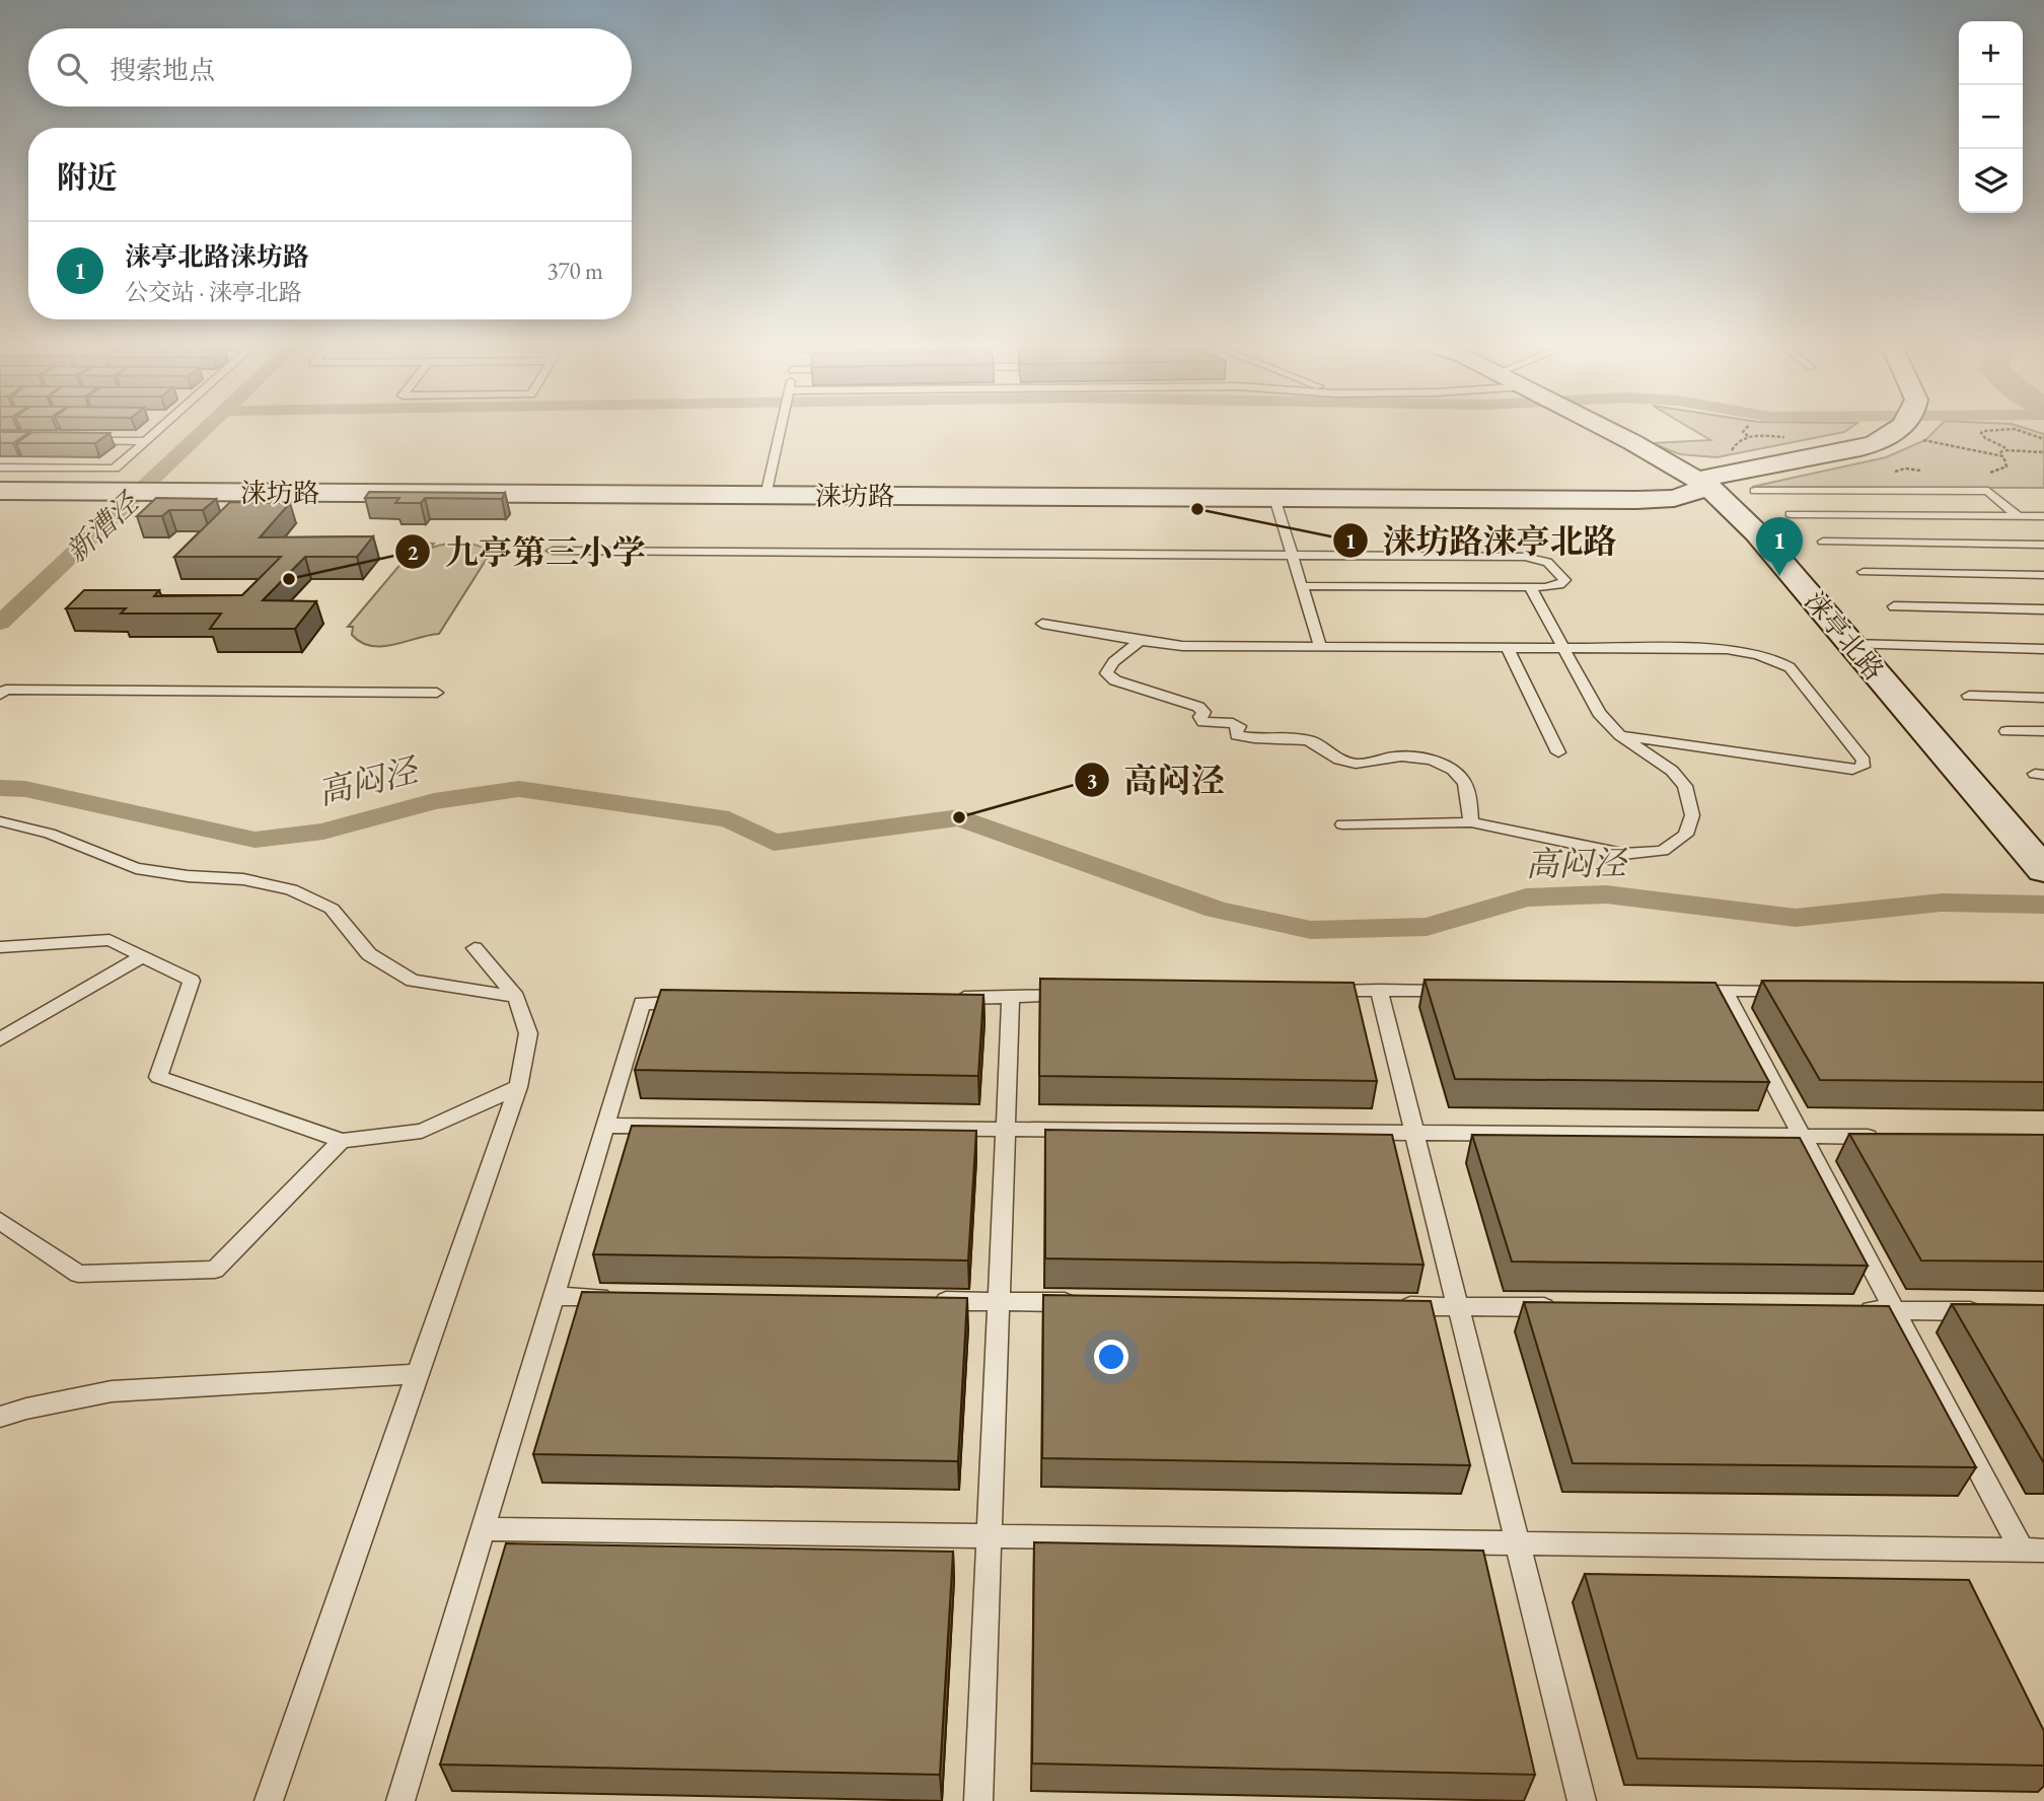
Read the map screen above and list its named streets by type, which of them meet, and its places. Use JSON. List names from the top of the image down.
{
  "streets": {
    "street": ["涞坊路", "涞亭北路"]
  },
  "crossings": [
    ["涞坊路", "涞亭北路"]
  ],
  "water": ["新漕泾", "高闷泾"],
  "places": ["涞坊路涞亭北路", "九亭第三小学", "高闷泾"],
  "page": {
    "map_buttons": ["+", "−"],
    "search": "搜索地点",
    "heading": "附近",
    "list": [
      {
        "mark": "1",
        "name": "涞亭北路涞坊路",
        "note": "公交站 · 涞亭北路",
        "value": "370 m"
      }
    ],
    "pins": "1"
  }
}
